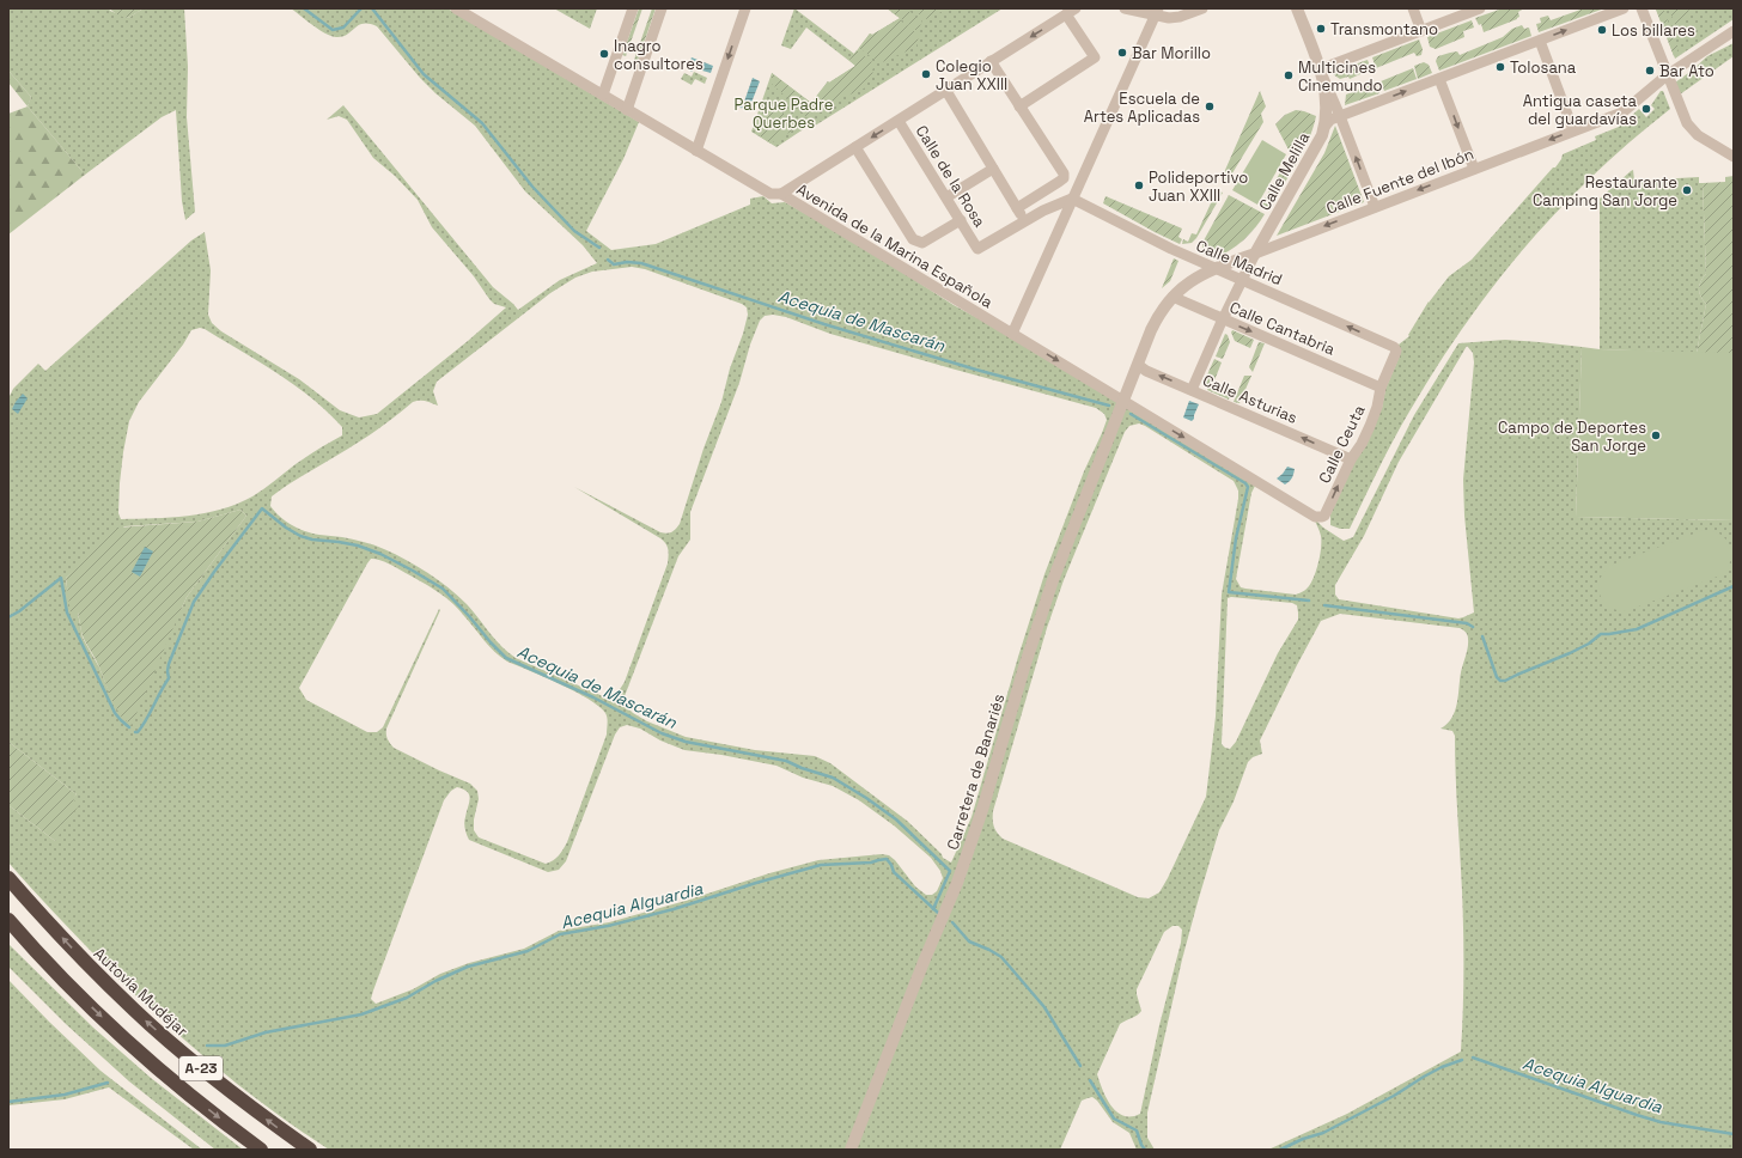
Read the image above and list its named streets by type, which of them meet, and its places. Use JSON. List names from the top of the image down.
{
  "streets": {
    "highway": ["Autovía Mudéjar", "A-23"],
    "street": [
      "Calle Melilla",
      "Calle de la Rosa",
      "Calle Fuente del Ibón",
      "Avenida de la Marina Española",
      "Calle Madrid",
      "Calle Cantabria",
      "Calle Asturias",
      "Calle Ceuta",
      "Carretera de Banariés"
    ]
  },
  "crossings": [
    ["Calle Melilla", "Calle Fuente del Ibón"],
    ["Calle Melilla", "Calle Madrid"],
    ["Calle Melilla", "Calle Cantabria"],
    ["Calle Melilla", "Calle Asturias"],
    ["Calle Fuente del Ibón", "Avenida de la Marina Española"],
    ["Calle Fuente del Ibón", "Calle Madrid"],
    ["Calle Fuente del Ibón", "Calle Cantabria"],
    ["Calle Fuente del Ibón", "Calle Asturias"],
    ["Calle Fuente del Ibón", "Carretera de Banariés"],
    ["Avenida de la Marina Española", "Calle Ceuta"],
    ["Avenida de la Marina Española", "Carretera de Banariés"],
    ["Calle Madrid", "Calle Ceuta"],
    ["Calle Cantabria", "Calle Ceuta"],
    ["Calle Asturias", "Calle Ceuta"]
  ],
  "one_way": [
    "Avenida de la Marina Española",
    "Calle Madrid",
    "Calle Cantabria",
    "Calle Asturias",
    "Calle Ceuta"
  ],
  "water": ["Acequia de Mascarán", "Acequia Alguardia"],
  "parks": ["Parque Padre Querbes"],
  "places": [
    "Transmontano",
    "Los billares",
    "Bar Morillo",
    "Inagro consultores",
    "Tolosana",
    "Bar Ato",
    "Colegio Juan XXIII",
    "Multicines Cinemundo",
    "Escuela de Artes Aplicadas",
    "Antigua caseta del guardavías",
    "Polideportivo Juan XXIII",
    "Restaurante Camping San Jorge",
    "Campo de Deportes San Jorge"
  ]
}
